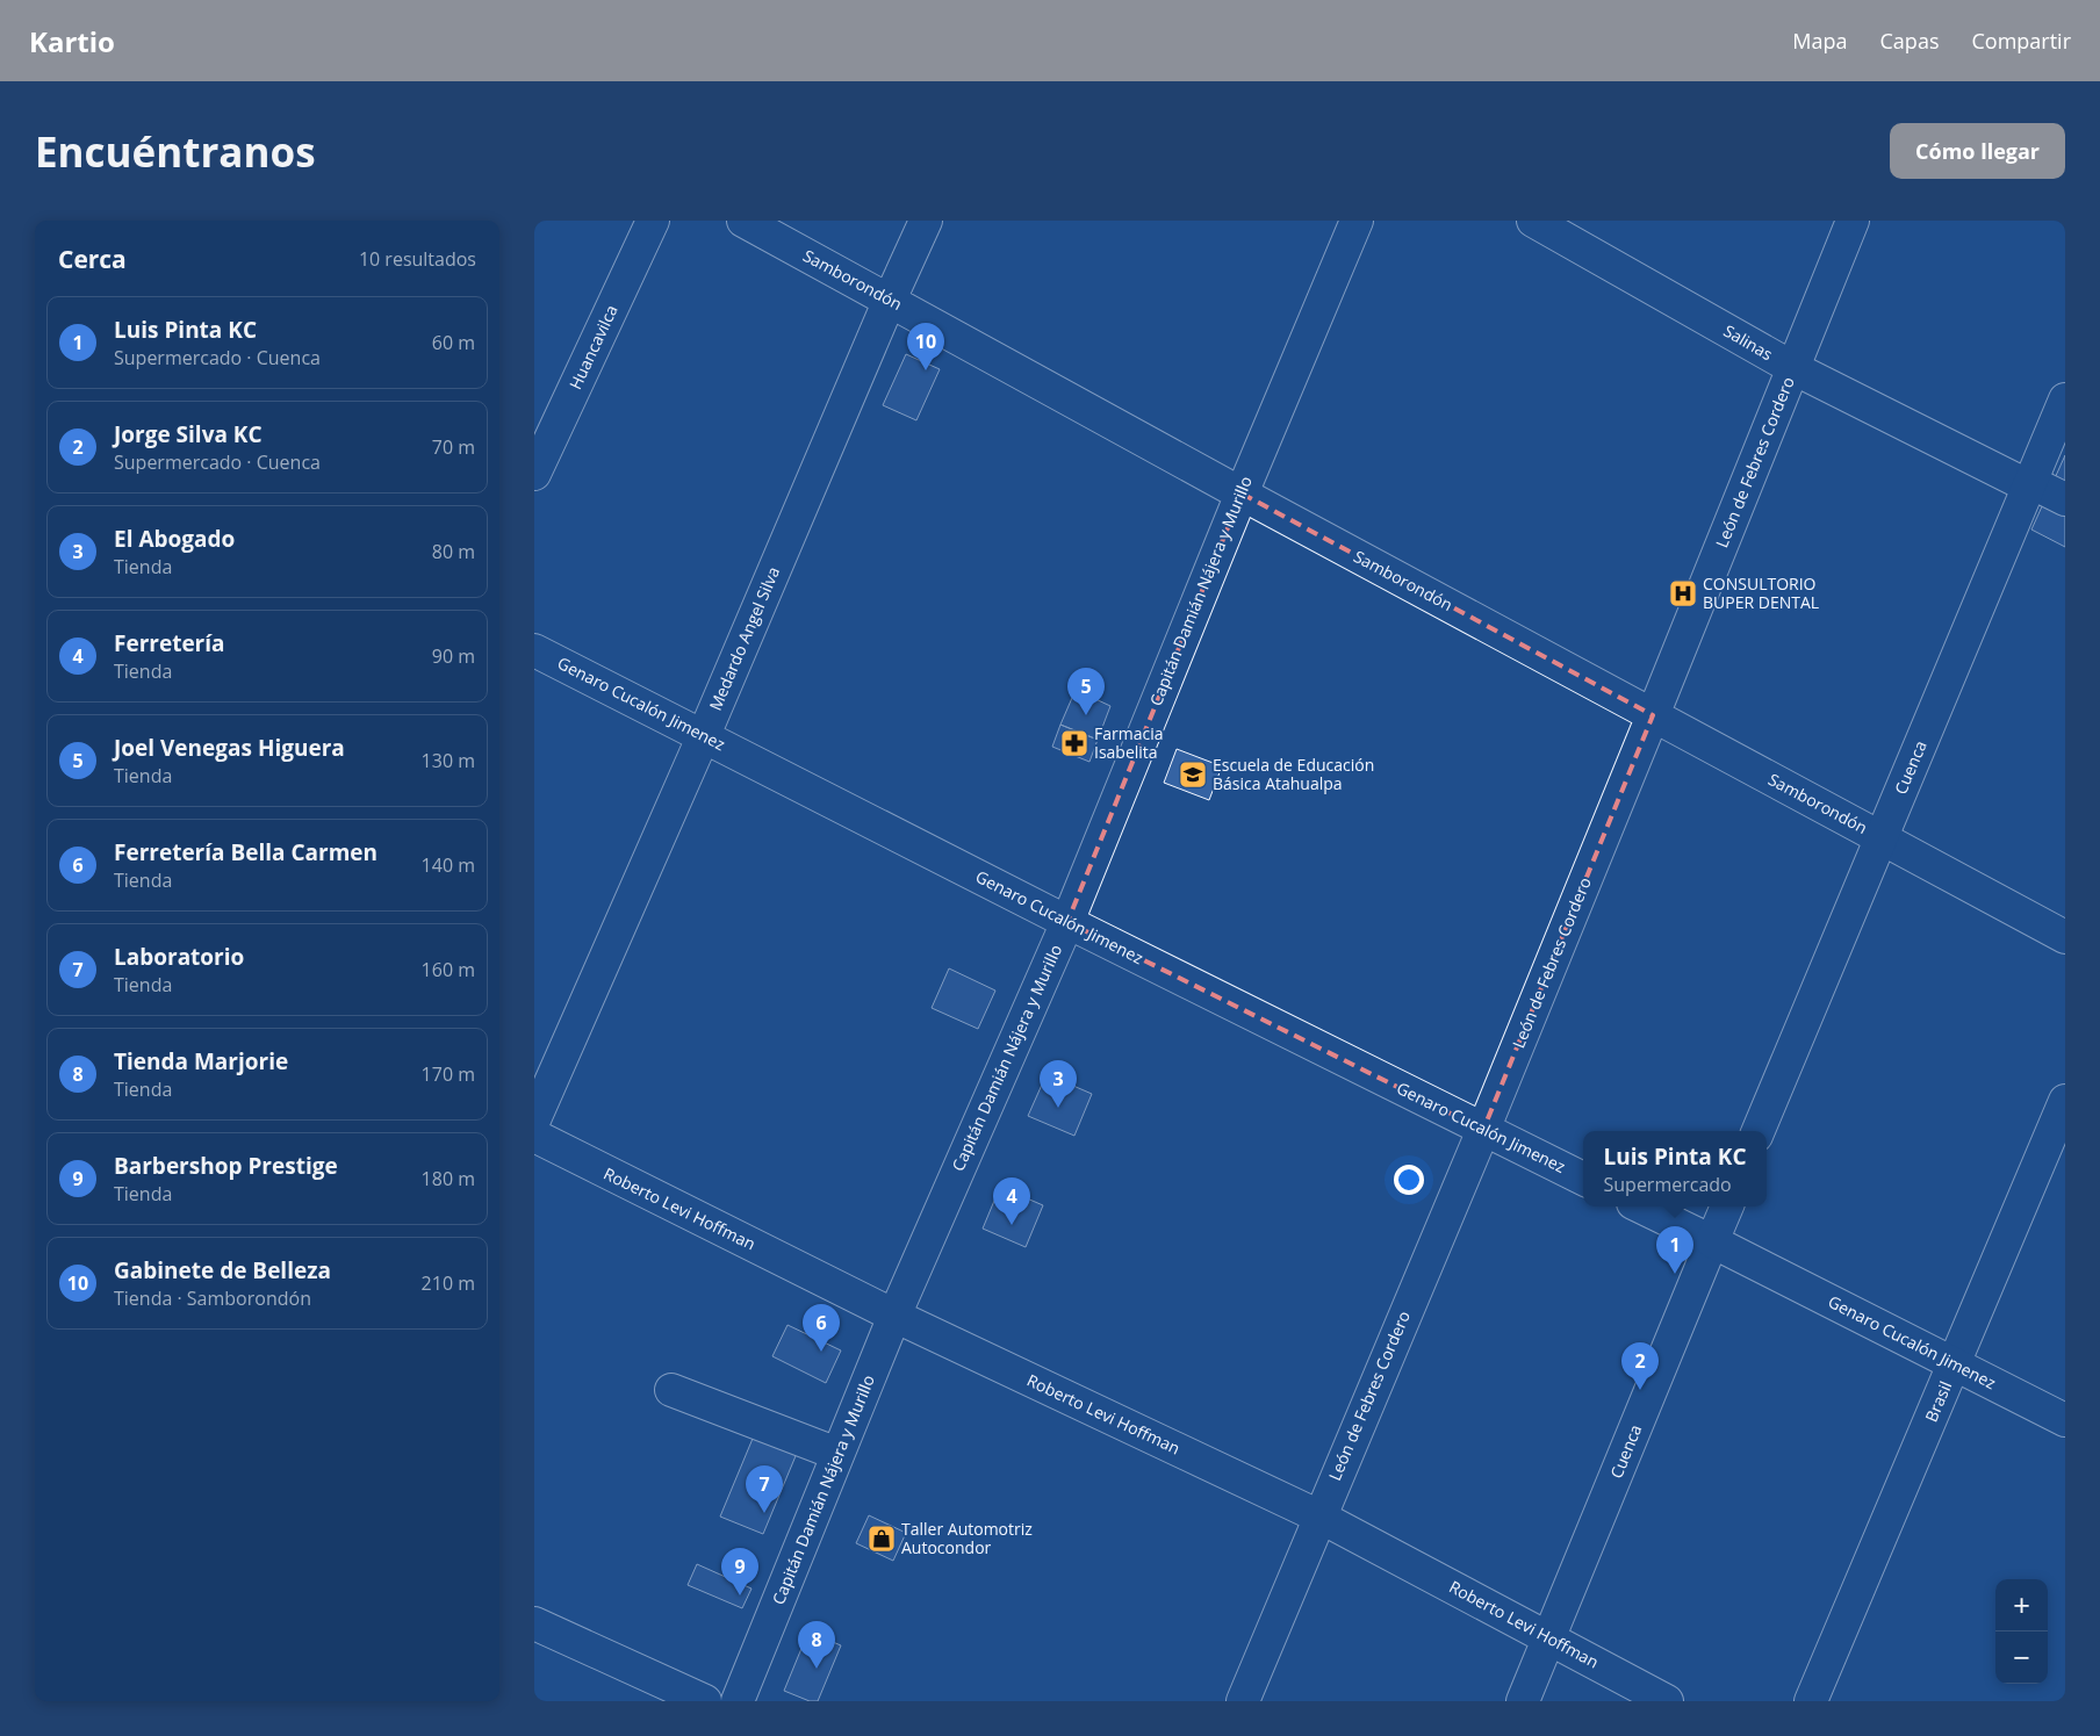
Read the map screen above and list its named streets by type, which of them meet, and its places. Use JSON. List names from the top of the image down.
{
  "streets": {
    "street": [
      "Samborondón",
      "Salinas",
      "Huancavilca",
      "León de Febres Cordero",
      "Capitán Damián Nájera y Murillo",
      "Medardo Angel Silva",
      "Genaro Cucalón Jimenez",
      "Cuenca",
      "Roberto Levi Hoffman",
      "Brasil"
    ]
  },
  "crossings": [
    ["Samborondón", "León de Febres Cordero"],
    ["Samborondón", "Capitán Damián Nájera y Murillo"],
    ["Samborondón", "Medardo Angel Silva"],
    ["Samborondón", "Cuenca"],
    ["Salinas", "León de Febres Cordero"],
    ["Salinas", "Cuenca"],
    ["León de Febres Cordero", "Genaro Cucalón Jimenez"],
    ["León de Febres Cordero", "Roberto Levi Hoffman"],
    ["Capitán Damián Nájera y Murillo", "Genaro Cucalón Jimenez"],
    ["Capitán Damián Nájera y Murillo", "Roberto Levi Hoffman"],
    ["Medardo Angel Silva", "Genaro Cucalón Jimenez"],
    ["Genaro Cucalón Jimenez", "Cuenca"],
    ["Genaro Cucalón Jimenez", "Brasil"],
    ["Cuenca", "Roberto Levi Hoffman"]
  ],
  "places": {
    "hospital": ["CONSULTORIO BUPER DENTAL"],
    "pharmacy": ["Farmacia Isabelita"],
    "school or university": ["Escuela de Educación Básica Atahualpa"],
    "shop": ["Taller Automotriz Autocondor"]
  },
  "page": {
    "header": "Kartio",
    "nav": ["Mapa", "Capas", "Compartir"],
    "buttons": "Cómo llegar",
    "title": "Encuéntranos",
    "heading": ["Cerca", "10 resultados"],
    "list": [
      {
        "mark": "1",
        "name": "Luis Pinta KC",
        "note": "Supermercado · Cuenca",
        "value": "60 m"
      },
      {
        "mark": "2",
        "name": "Jorge Silva KC",
        "note": "Supermercado · Cuenca",
        "value": "70 m"
      },
      {
        "mark": "3",
        "name": "El Abogado",
        "note": "Tienda",
        "value": "80 m"
      },
      {
        "mark": "4",
        "name": "Ferretería",
        "note": "Tienda",
        "value": "90 m"
      },
      {
        "mark": "5",
        "name": "Joel Venegas Higuera",
        "note": "Tienda",
        "value": "130 m"
      },
      {
        "mark": "6",
        "name": "Ferretería Bella Carmen",
        "note": "Tienda",
        "value": "140 m"
      },
      {
        "mark": "7",
        "name": "Laboratorio",
        "note": "Tienda",
        "value": "160 m"
      },
      {
        "mark": "8",
        "name": "Tienda Marjorie",
        "note": "Tienda",
        "value": "170 m"
      },
      {
        "mark": "9",
        "name": "Barbershop Prestige",
        "note": "Tienda",
        "value": "180 m"
      },
      {
        "mark": "10",
        "name": "Gabinete de Belleza",
        "note": "Tienda · Samborondón",
        "value": "210 m"
      }
    ],
    "pins": [
      "10",
      "5",
      "3",
      "4",
      "1",
      "6",
      "2",
      "7",
      "9",
      "8"
    ],
    "popup": ["Luis Pinta KC", "Supermercado"],
    "map_buttons": ["+", "−"]
  }
}
